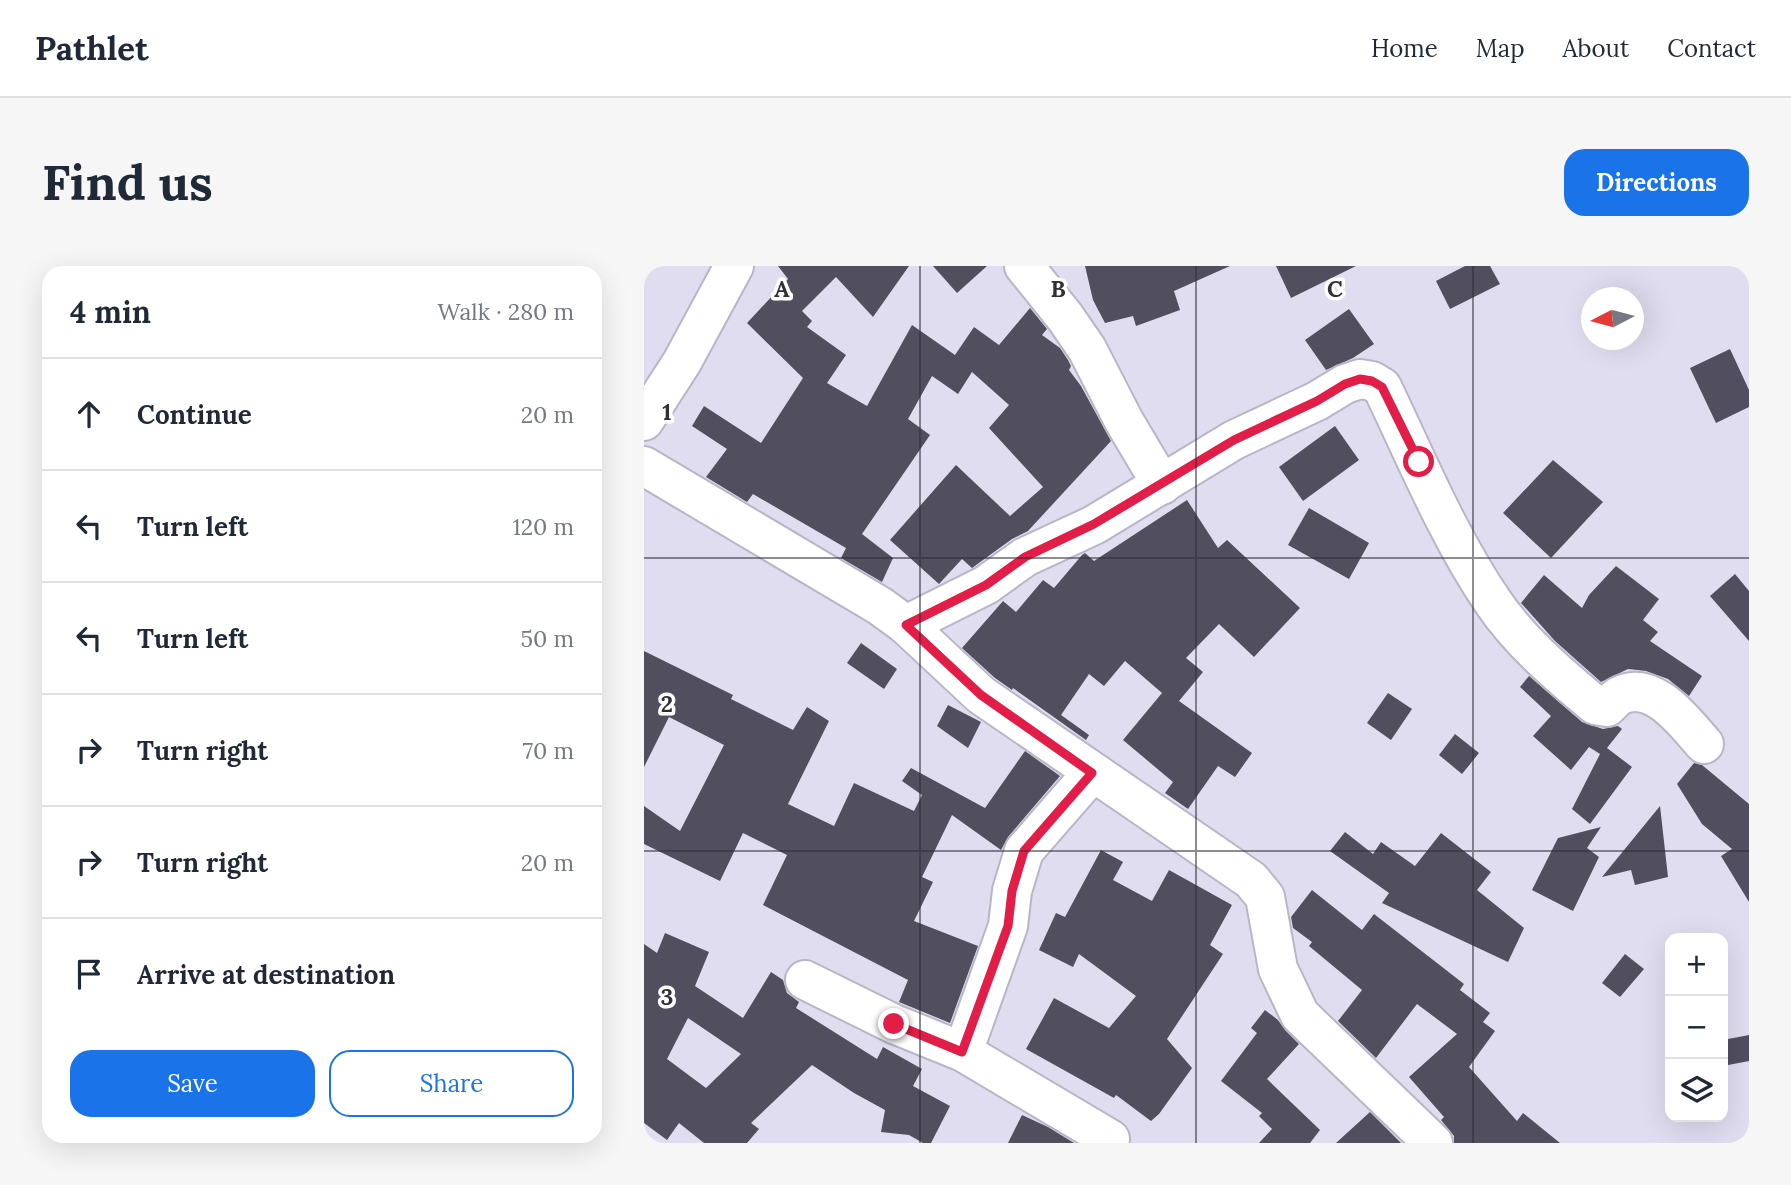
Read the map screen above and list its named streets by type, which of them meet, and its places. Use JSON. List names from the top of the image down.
{
  "north": "left",
  "page": {
    "header": "Pathlet",
    "nav": [
      "Home",
      "Map",
      "About",
      "Contact"
    ],
    "buttons": [
      "Directions",
      ["Save", "Share"]
    ],
    "title": "Find us",
    "heading": ["4 min", "Walk · 280 m"],
    "list": [
      ["Continue", "20 m"],
      ["Turn left", "120 m"],
      ["Turn left", "50 m"],
      ["Turn right", "70 m"],
      ["Turn right", "20 m"],
      "Arrive at destination"
    ],
    "map_buttons": ["+", "−"]
  },
  "grid": {
    "columns": ["A", "B", "C"],
    "rows": ["1", "2", "3"]
  }
}
